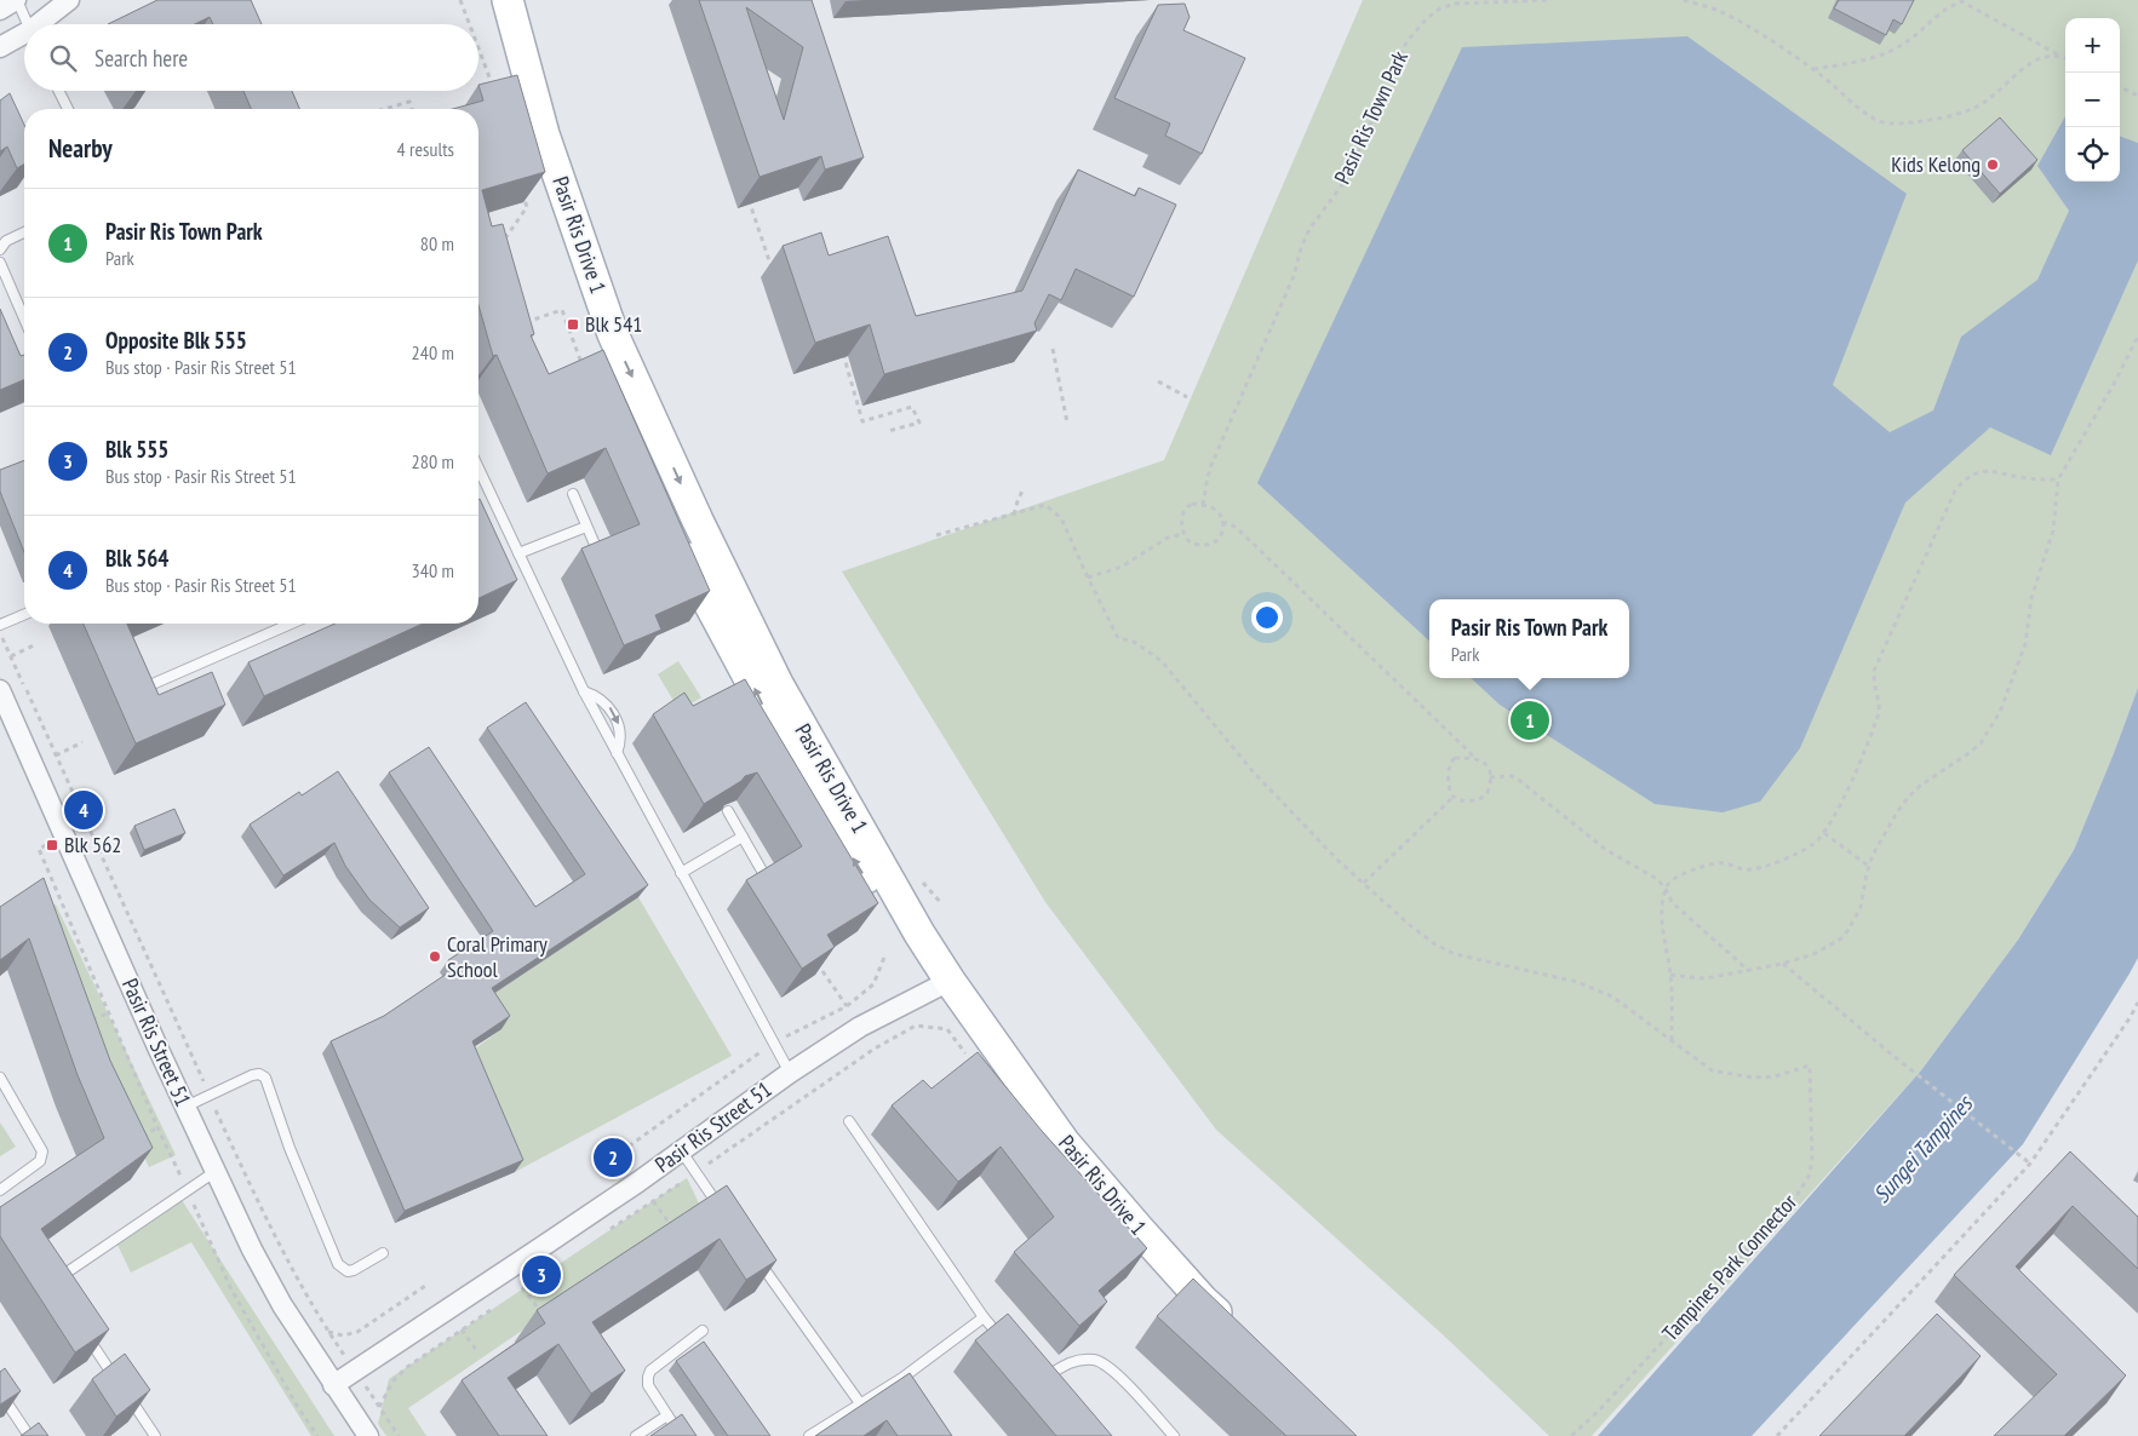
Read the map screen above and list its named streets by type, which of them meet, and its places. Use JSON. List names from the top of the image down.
{
  "streets": {
    "main road": ["Pasir Ris Drive 1"],
    "street": ["Pasir Ris Street 51"],
    "path": ["Pasir Ris Town Park", "Tampines Park Connector"]
  },
  "crossings": [
    ["Pasir Ris Drive 1", "Pasir Ris Street 51"]
  ],
  "water": ["Sungei Tampines"],
  "places": {
    "other": ["Kids Kelong", "Coral Primary School"],
    "transit": ["Blk 541", "Blk 562"]
  },
  "page": {
    "map_buttons": ["+", "−"],
    "search": "Search here",
    "heading": ["Nearby", "4 results"],
    "list": [
      {
        "mark": "1",
        "name": "Pasir Ris Town Park",
        "note": "Park",
        "value": "80 m"
      },
      {
        "mark": "2",
        "name": "Opposite Blk 555",
        "note": "Bus stop · Pasir Ris Street 51",
        "value": "240 m"
      },
      {
        "mark": "3",
        "name": "Blk 555",
        "note": "Bus stop · Pasir Ris Street 51",
        "value": "280 m"
      },
      {
        "mark": "4",
        "name": "Blk 564",
        "note": "Bus stop · Pasir Ris Street 51",
        "value": "340 m"
      }
    ],
    "popup": ["Pasir Ris Town Park", "Park"],
    "pins": [
      "1",
      "4",
      "2",
      "3"
    ]
  }
}
